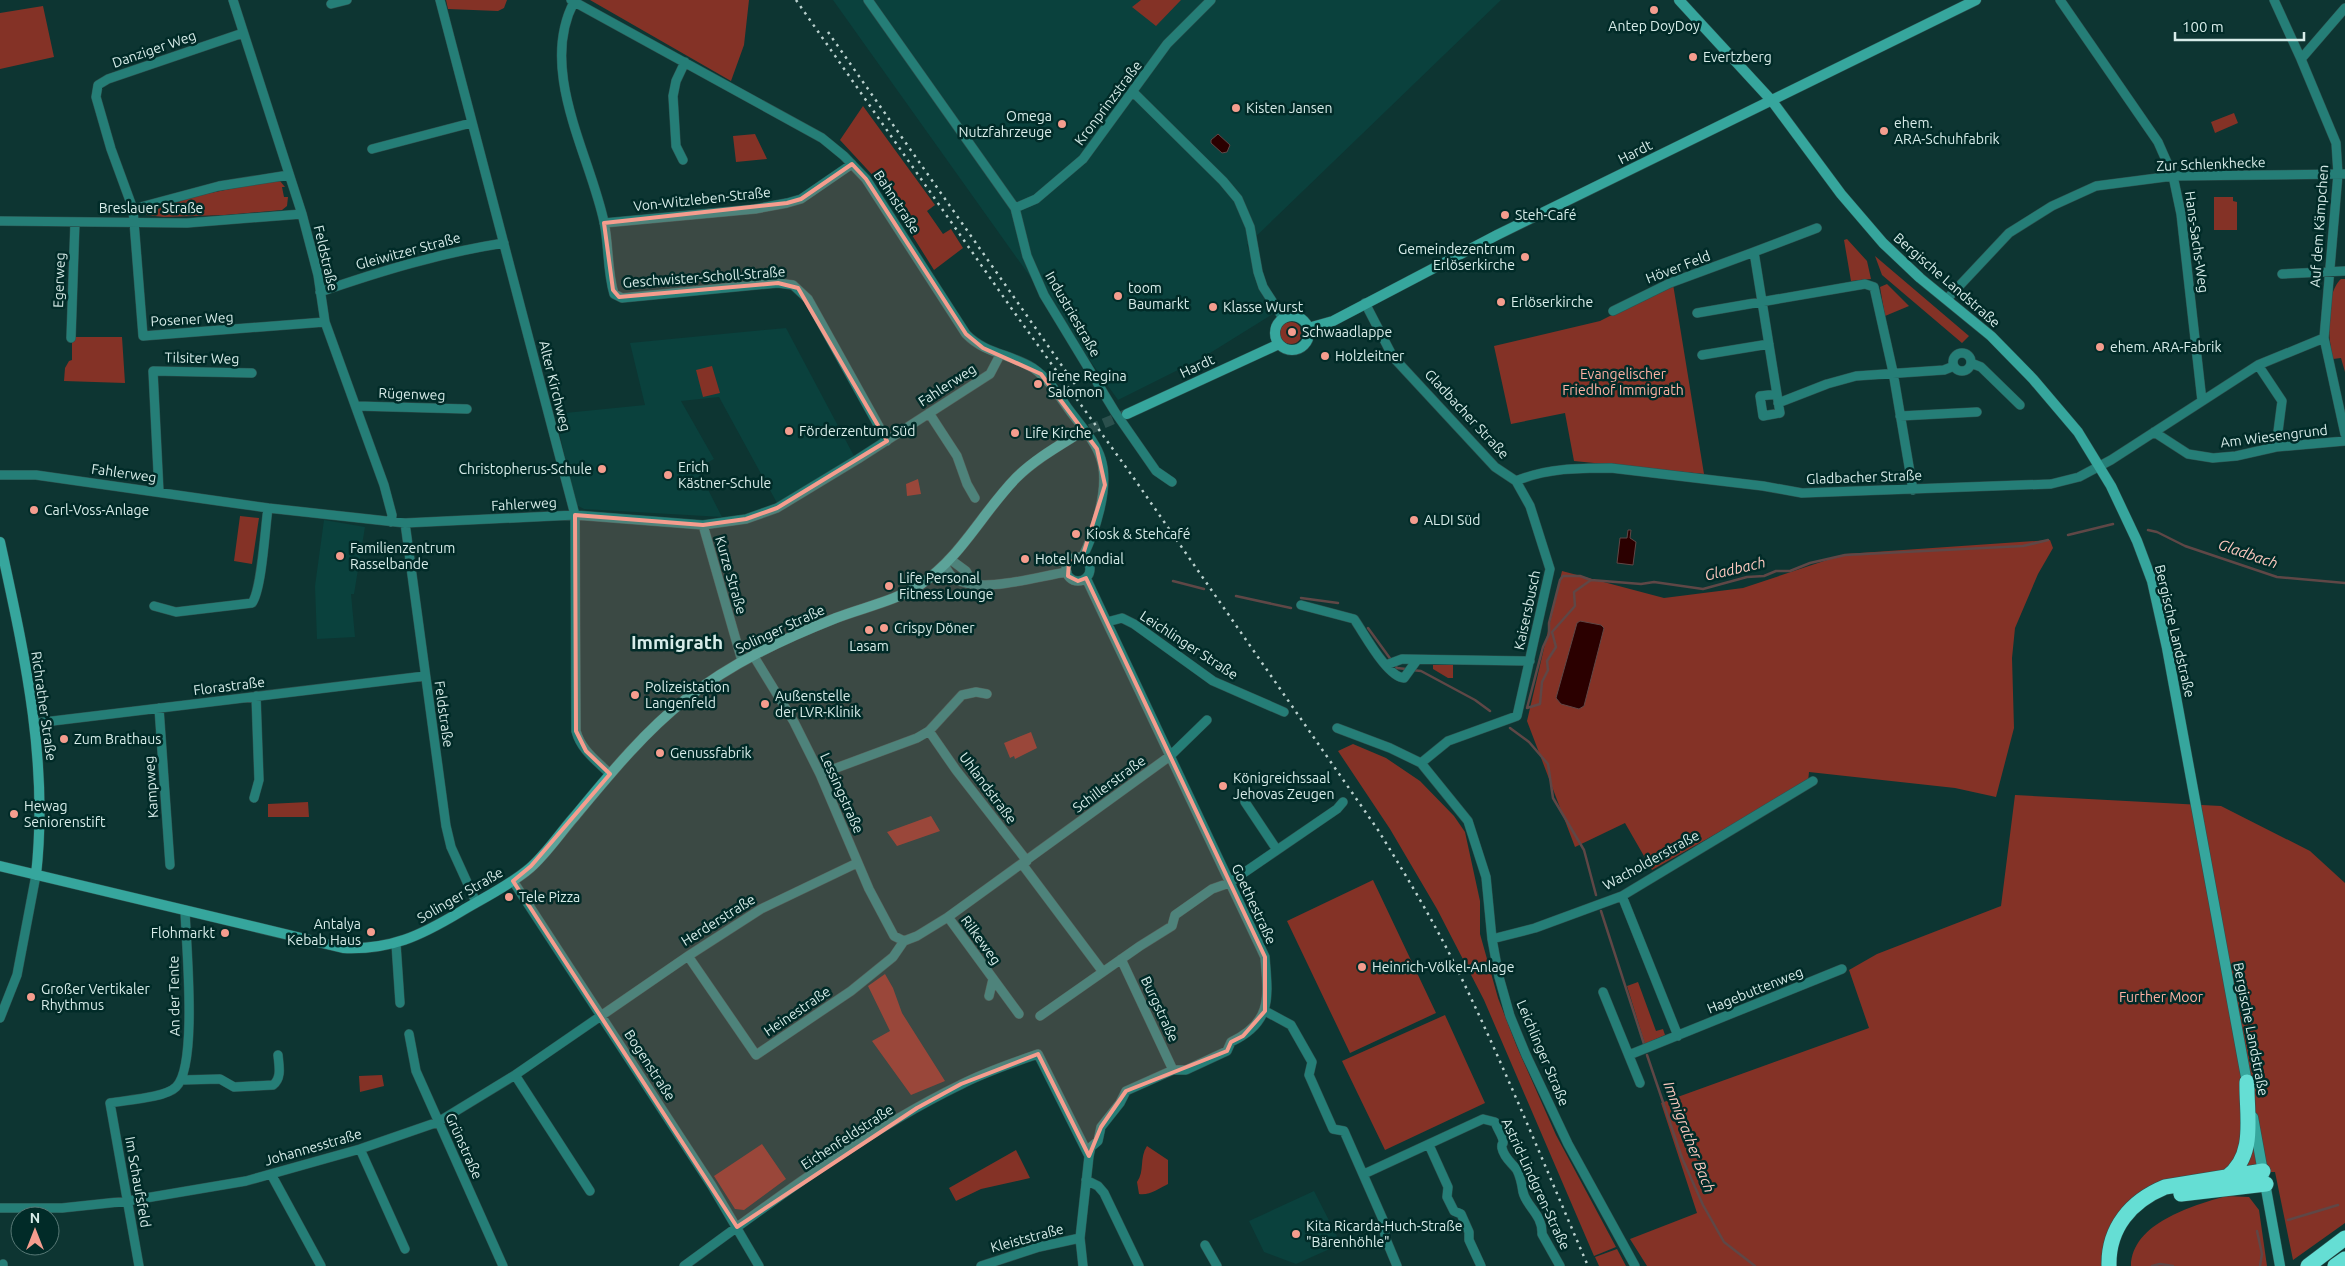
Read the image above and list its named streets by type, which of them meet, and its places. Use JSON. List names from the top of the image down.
{
  "streets": {
    "main road": [
      "Hardt",
      "Bergische Landstraße",
      "Solinger Straße",
      "Richrather Straße"
    ],
    "street": [
      "Danziger Weg",
      "Kronprinzstraße",
      "Zur Schlenkhecke",
      "Von-Witzleben-Straße",
      "Bahnstraße",
      "Breslauer Straße",
      "Auf dem Kämpchen",
      "Hans-Sachs-Weg",
      "Gleiwitzer Straße",
      "Feldstraße",
      "Höver Feld",
      "Geschwister-Scholl-Straße",
      "Egerweg",
      "Industriestraße",
      "Posener Weg",
      "Tilsiter Weg",
      "Fahlerweg",
      "Alter Kirchweg",
      "Rügenweg",
      "Gladbacher Straße",
      "Am Wiesengrund",
      "Kurze Straße",
      "Kaisersbusch",
      "Leichlinger Straße",
      "Florastraße",
      "Schillerstraße",
      "Kampweg",
      "Uhlandstraße",
      "Lessingstraße",
      "Wacholderstraße",
      "Goethestraße",
      "Herderstraße",
      "Rilkeweg",
      "Hagebuttenweg",
      "An der Tente",
      "Burgstraße",
      "Heinestraße",
      "Bogenstraße",
      "Eichenfeldstraße",
      "Grünstraße",
      "Johannesstraße",
      "Im Schaufsfeld",
      "Astrid-Lindgren-Straße",
      "Kleiststraße"
    ]
  },
  "crossings": [
    ["Danziger Weg", "Breslauer Straße"],
    ["Danziger Weg", "Feldstraße"],
    ["Danziger Weg", "Posener Weg"],
    ["Kronprinzstraße", "Industriestraße"],
    ["Hardt", "Bergische Landstraße"],
    ["Hardt", "Gladbacher Straße"],
    ["Zur Schlenkhecke", "Auf dem Kämpchen"],
    ["Zur Schlenkhecke", "Hans-Sachs-Weg"],
    ["Zur Schlenkhecke", "Bergische Landstraße"],
    ["Von-Witzleben-Straße", "Bahnstraße"],
    ["Von-Witzleben-Straße", "Geschwister-Scholl-Straße"],
    ["Bahnstraße", "Geschwister-Scholl-Straße"],
    ["Bahnstraße", "Fahlerweg"],
    ["Breslauer Straße", "Feldstraße"],
    ["Breslauer Straße", "Egerweg"],
    ["Breslauer Straße", "Posener Weg"],
    ["Auf dem Kämpchen", "Gladbacher Straße"],
    ["Hans-Sachs-Weg", "Gladbacher Straße"],
    ["Gleiwitzer Straße", "Feldstraße"],
    ["Gleiwitzer Straße", "Alter Kirchweg"],
    ["Feldstraße", "Posener Weg"],
    ["Feldstraße", "Fahlerweg"],
    ["Feldstraße", "Rügenweg"],
    ["Feldstraße", "Solinger Straße"],
    ["Feldstraße", "Florastraße"],
    ["Geschwister-Scholl-Straße", "Fahlerweg"],
    ["Bergische Landstraße", "Gladbacher Straße"],
    ["Tilsiter Weg", "Fahlerweg"],
    ["Fahlerweg", "Alter Kirchweg"],
    ["Fahlerweg", "Kurze Straße"],
    ["Alter Kirchweg", "Solinger Straße"],
    ["Gladbacher Straße", "Am Wiesengrund"],
    ["Gladbacher Straße", "Kaisersbusch"],
    ["Kurze Straße", "Solinger Straße"],
    ["Kaisersbusch", "Leichlinger Straße"],
    ["Solinger Straße", "Richrather Straße"],
    ["Solinger Straße", "Lessingstraße"],
    ["Solinger Straße", "An der Tente"],
    ["Solinger Straße", "Bogenstraße"],
    ["Leichlinger Straße", "Wacholderstraße"],
    ["Florastraße", "Richrather Straße"],
    ["Florastraße", "Kampweg"],
    ["Schillerstraße", "Uhlandstraße"],
    ["Schillerstraße", "Goethestraße"],
    ["Schillerstraße", "Rilkeweg"],
    ["Schillerstraße", "Heinestraße"],
    ["Lessingstraße", "Herderstraße"],
    ["Lessingstraße", "Heinestraße"],
    ["Herderstraße", "Heinestraße"],
    ["Herderstraße", "Bogenstraße"],
    ["Herderstraße", "Johannesstraße"],
    ["Rilkeweg", "Heinestraße"],
    ["An der Tente", "Im Schaufsfeld"],
    ["Bogenstraße", "Eichenfeldstraße"],
    ["Bogenstraße", "Johannesstraße"],
    ["Grünstraße", "Johannesstraße"],
    ["Johannesstraße", "Im Schaufsfeld"]
  ],
  "districts": ["Immigrath"],
  "water": ["Gladbach", "Immigrather Bach"],
  "parks": ["Evangelischer Friedhof Immigrath", "Further Moor"],
  "places": [
    "Antep DoyDoy",
    "Evertzberg",
    "Kisten Jansen",
    "Omega Nutzfahrzeuge",
    "ehem. ARA-Schuhfabrik",
    "Steh-Café",
    "Gemeindezentrum Erlöserkirche",
    "toom Baumarkt",
    "Erlöserkirche",
    "Klasse Wurst",
    "Schwaadlappe",
    "ehem. ARA-Fabrik",
    "Holzleitner",
    "Irene Regina Salomon",
    "Förderzentum Süd",
    "Life Kirche",
    "Christopherus-Schule",
    "Erich Kästner-Schule",
    "Carl-Voss-Anlage",
    "ALDI Süd",
    "Kiosk & Stehcafé",
    "Familienzentrum Rasselbande",
    "Hotel Mondial",
    "Life Personal Fitness Lounge",
    "Crispy Döner",
    "Lasam",
    "Polizeistation Langenfeld",
    "Außenstelle der LVR-Klinik",
    "Zum Brathaus",
    "Genussfabrik",
    "Königreichssaal Jehovas Zeugen",
    "Hewag Seniorenstift",
    "Tele Pizza",
    "Antalya Kebab Haus",
    "Flohmarkt",
    "Heinrich-Völkel-Anlage",
    "Großer Vertikaler Rhythmus",
    "Kita Ricarda-Huch-Straße \"Bärenhöhle\""
  ],
  "scale_bar": "100 m",
  "north": "top"
}
